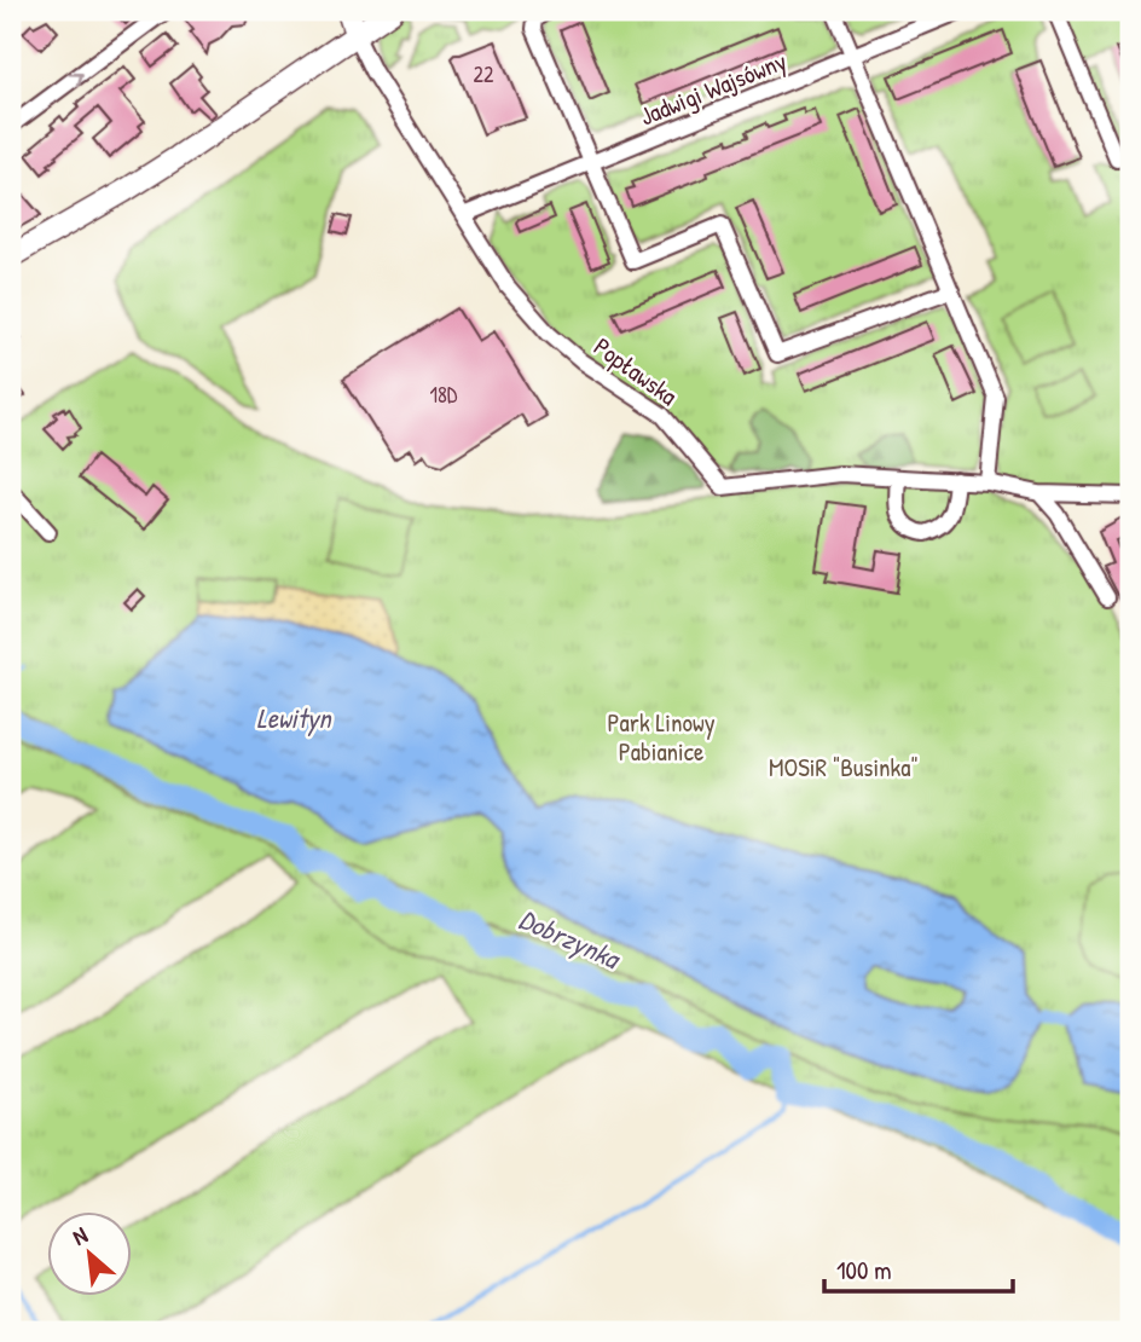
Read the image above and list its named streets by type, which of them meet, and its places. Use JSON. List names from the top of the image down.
{
  "streets": {
    "street": ["Jadwigi Wajsówny", "Popławska"]
  },
  "crossings": [
    ["Jadwigi Wajsówny", "Popławska"]
  ],
  "water": ["Lewityn", "Dobrzynka"],
  "parks": ["Park Linowy Pabianice", "MOSiR \"Businka\""],
  "house_numbers": ["22", "18D"],
  "scale_bar": "100 m",
  "north": "top left"
}
